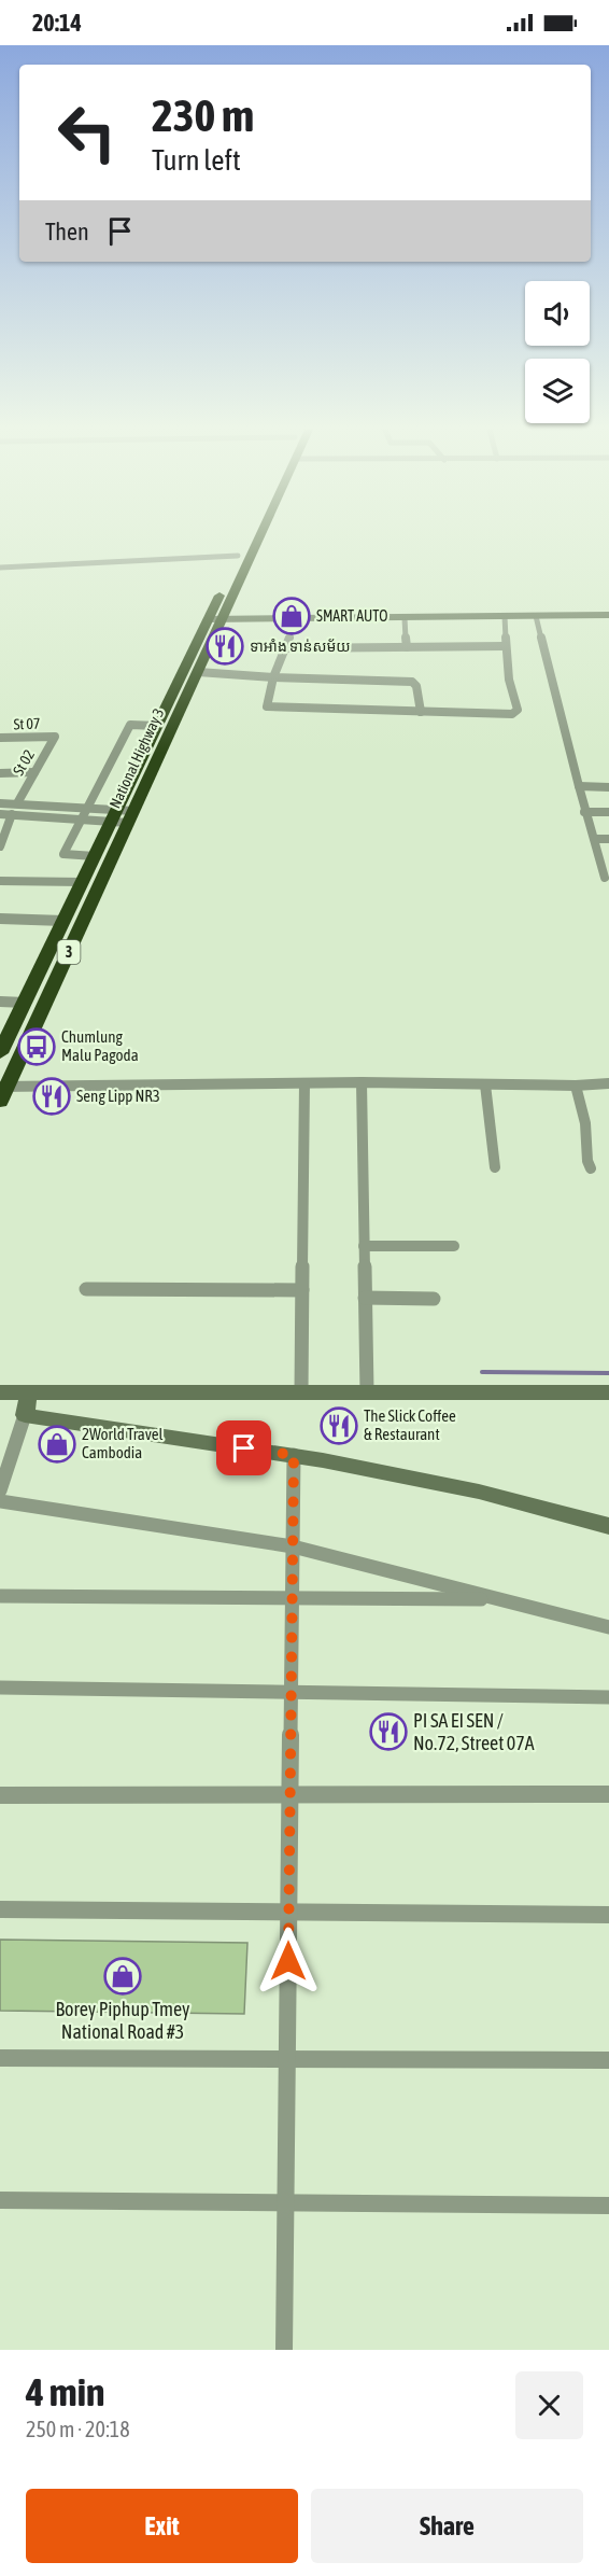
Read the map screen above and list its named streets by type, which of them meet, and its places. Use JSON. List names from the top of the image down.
{
  "streets": {
    "highway": ["National Highway 3", "3"],
    "street": ["St 07", "St 02"]
  },
  "crossings": [
    ["St 07", "St 02"]
  ],
  "places": {
    "shop": ["SMART AUTO", "2World Travel Cambodia", "Borey Piphup Tmey National Road #3"],
    "restaurant": [
      "ទាអាំង ទាន់សម័យ",
      "Seng Lipp NR3",
      "The Slick Coffee & Restaurant",
      "PI SA EI SEN / No.72, Street 07A"
    ],
    "bus stop": ["Chumlung Malu Pagoda"]
  },
  "page": {
    "status": "20:14",
    "turn": ["230 m", "Turn left"],
    "then": "Then",
    "heading": ["4 min", "250 m · 20:18"],
    "buttons": ["Exit", "Share"]
  }
}
